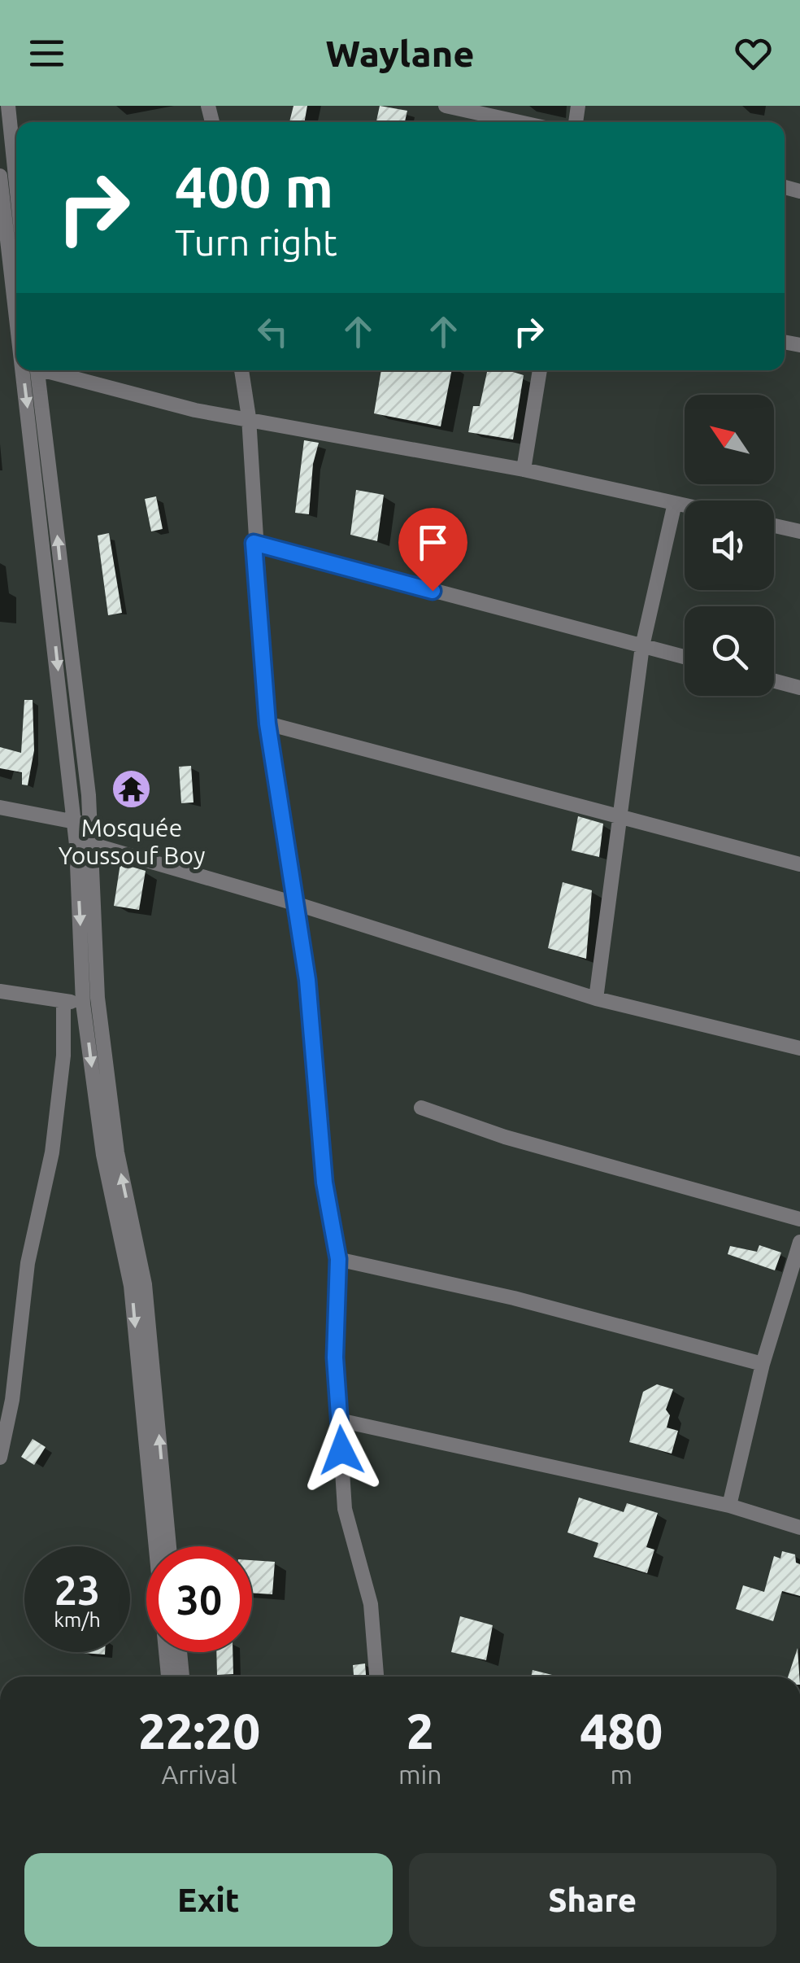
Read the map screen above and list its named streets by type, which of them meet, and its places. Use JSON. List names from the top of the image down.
{
  "places": {
    "temple": ["Mosquée Youssouf Boy"]
  },
  "north": "top left",
  "page": {
    "header": "Waylane",
    "turn": ["400 m", "Turn right"],
    "speed": "23 km/h",
    "limit": "30",
    "eta": [
      "22:20",
      "Arrival",
      "2",
      "min",
      "480",
      "m"
    ],
    "buttons": ["Exit", "Share"]
  }
}
